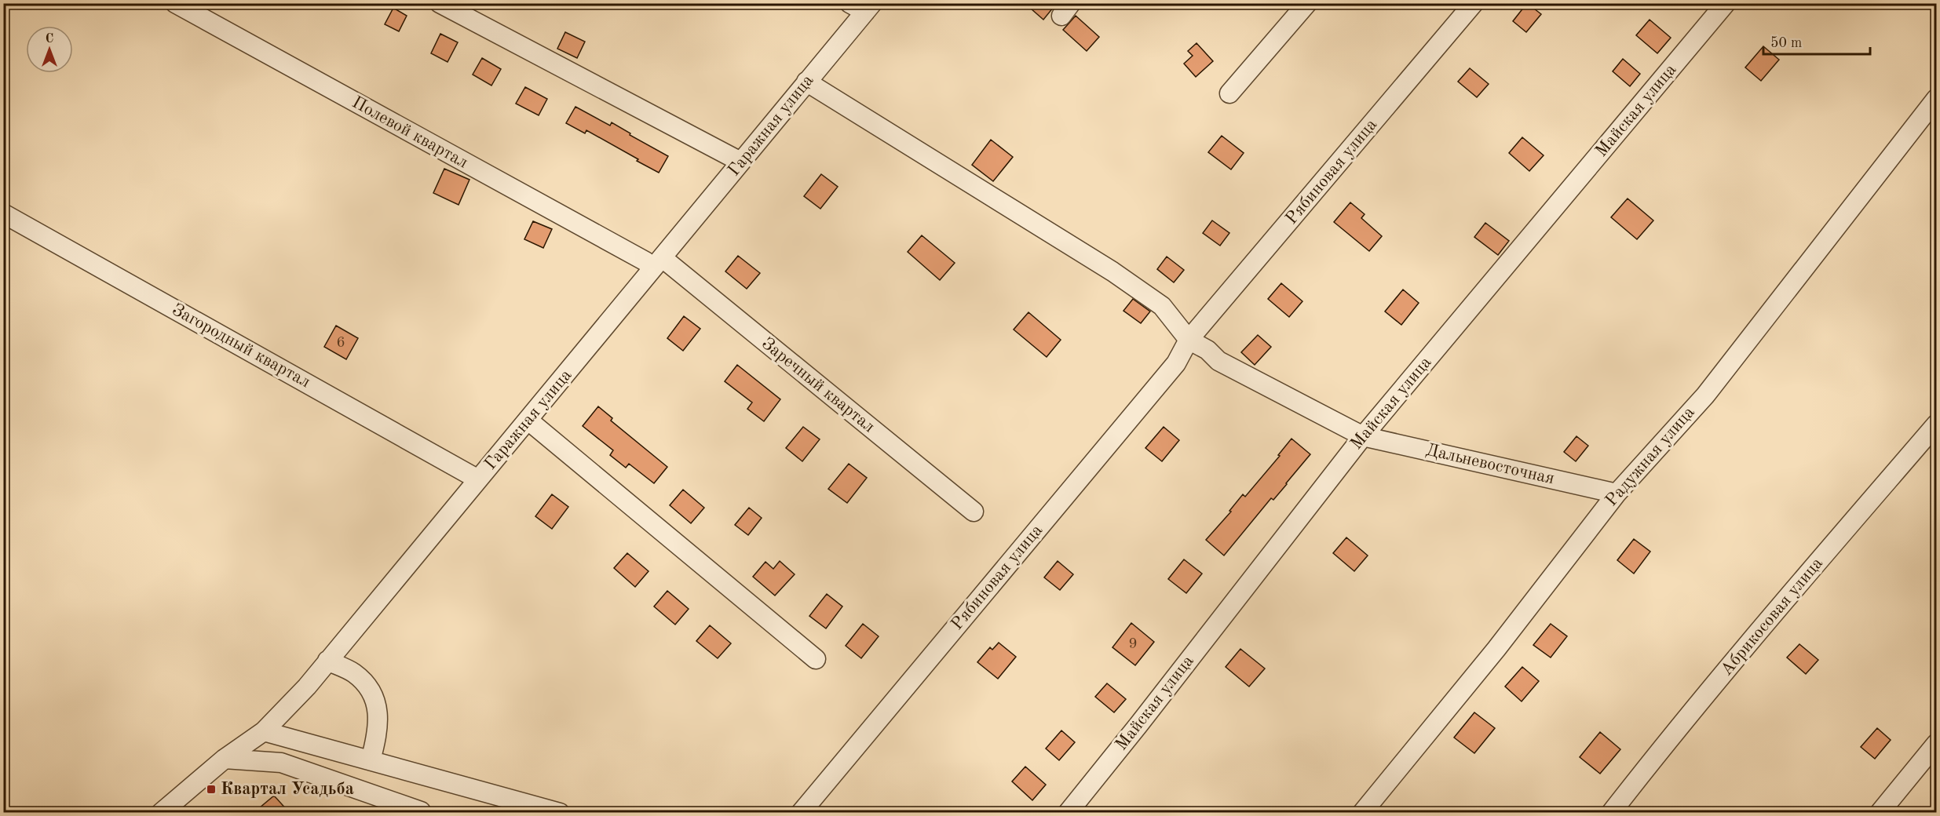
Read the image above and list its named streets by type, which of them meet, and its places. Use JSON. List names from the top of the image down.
{
  "streets": {
    "street": [
      "Майская улица",
      "Гаражная улица",
      "Полевой квартал",
      "Рябиновая улица",
      "Загородный квартал",
      "Заречный квартал",
      "Радужная улица",
      "Дальневосточная",
      "Абрикосовая улица"
    ]
  },
  "crossings": [
    ["Майская улица", "Дальневосточная"],
    ["Гаражная улица", "Полевой квартал"],
    ["Гаражная улица", "Загородный квартал"],
    ["Гаражная улица", "Заречный квартал"],
    ["Полевой квартал", "Заречный квартал"],
    ["Радужная улица", "Дальневосточная"]
  ],
  "places": {
    "transit": ["Квартал Усадьба"]
  },
  "house_numbers": ["6", "9"],
  "scale_bar": "50 m",
  "north": "top"
}
